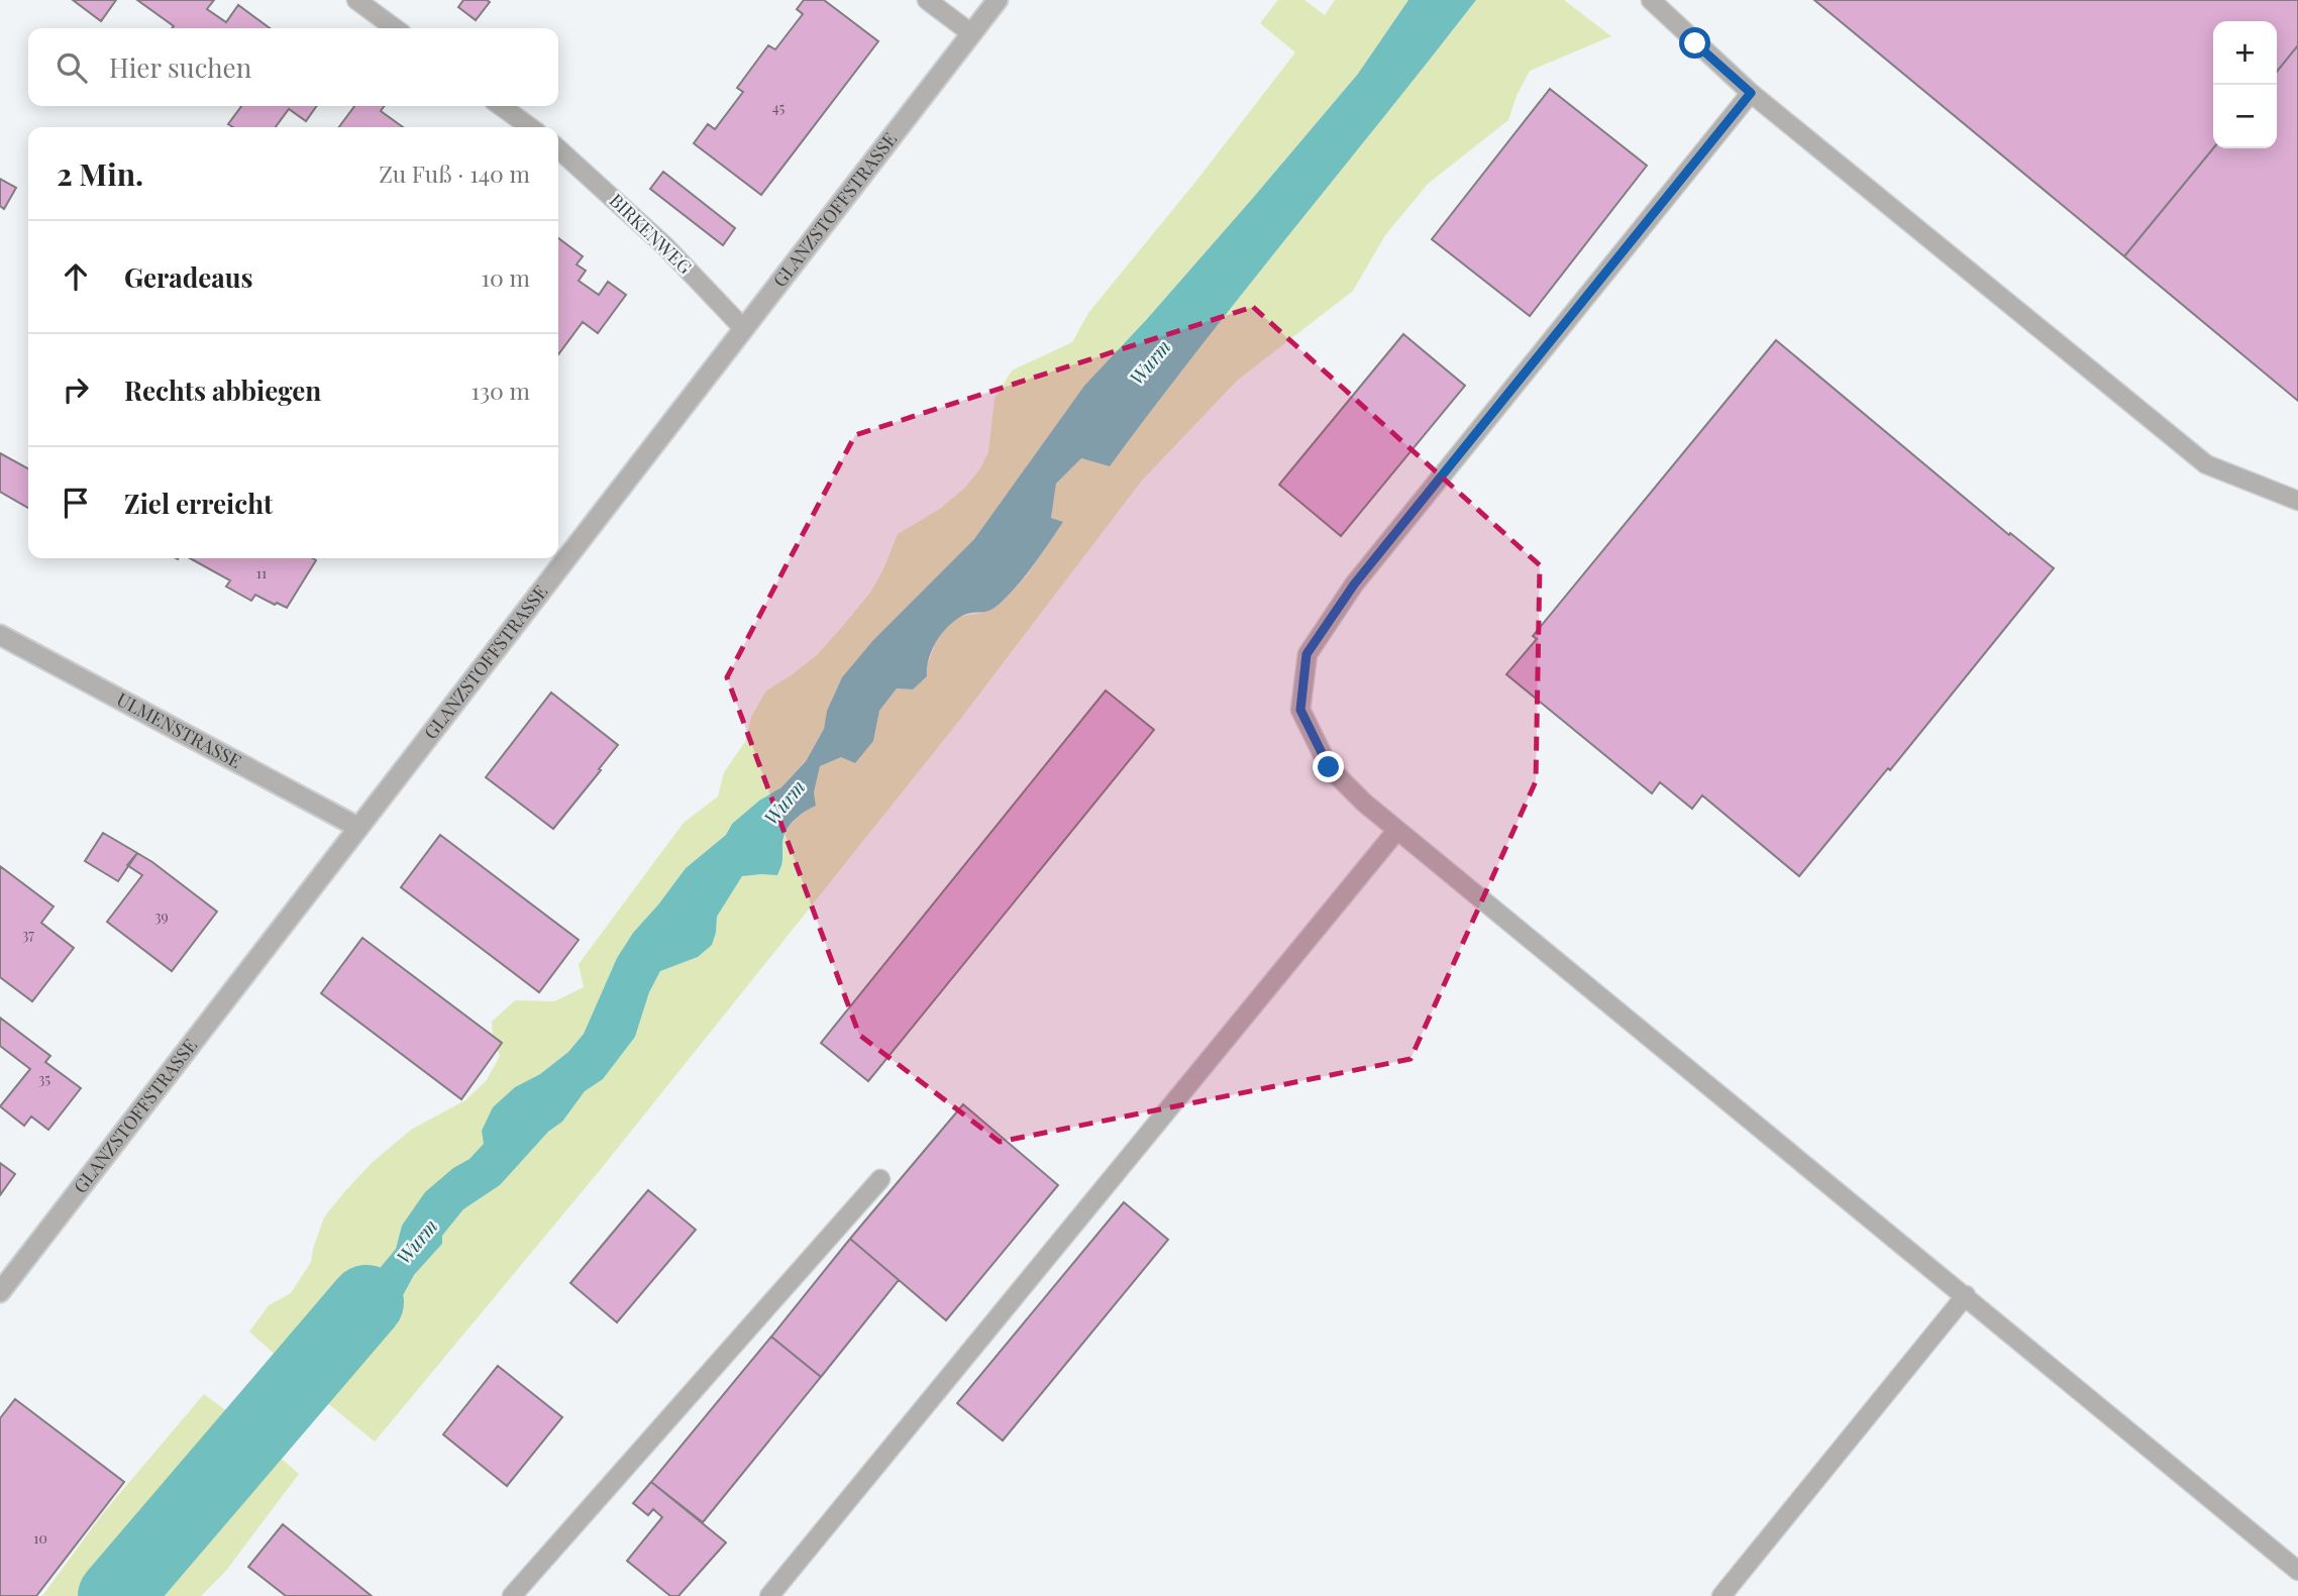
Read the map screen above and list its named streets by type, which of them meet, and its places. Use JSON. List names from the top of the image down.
{
  "streets": {
    "street": ["GLANZSTOFFSTRASSE", "ULMENSTRASSE"],
    "lane": ["BIRKENWEG"]
  },
  "crossings": [
    ["GLANZSTOFFSTRASSE", "BIRKENWEG"],
    ["GLANZSTOFFSTRASSE", "ULMENSTRASSE"]
  ],
  "water": ["Wurm"],
  "house_numbers": [
    "45",
    "11",
    "39",
    "37",
    "35",
    "10"
  ],
  "page": {
    "map_buttons": ["+", "−"],
    "search": "Hier suchen",
    "heading": ["2 Min.", "Zu Fuß · 140 m"],
    "list": [
      ["Geradeaus", "10 m"],
      ["Rechts abbiegen", "130 m"],
      "Ziel erreicht"
    ]
  }
}
